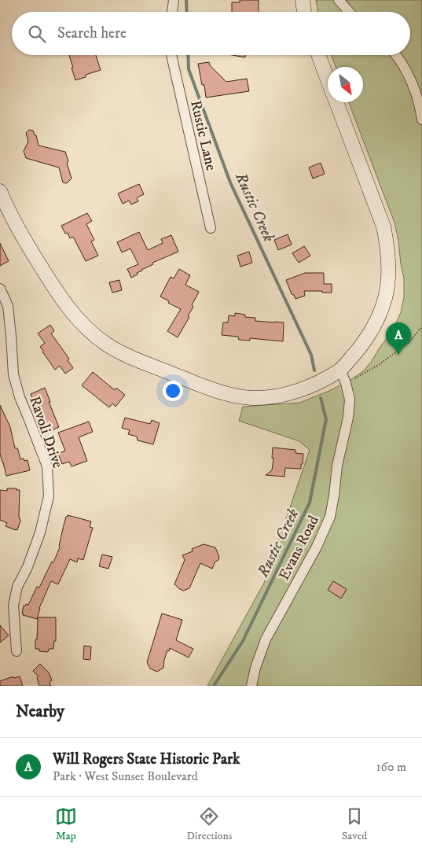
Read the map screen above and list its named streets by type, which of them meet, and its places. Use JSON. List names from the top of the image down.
{
  "streets": {
    "street": ["Rustic Lane", "Ravoli Drive", "Evans Road"]
  },
  "water": ["Rustic Creek"],
  "north": "bottom right",
  "page": {
    "search": "Search here",
    "pins": "A",
    "heading": "Nearby",
    "list": [
      {
        "mark": "A",
        "name": "Will Rogers State Historic Park",
        "note": "Park · West Sunset Boulevard",
        "value": "160 m"
      }
    ],
    "nav": ["Map", "Directions", "Saved"]
  }
}
